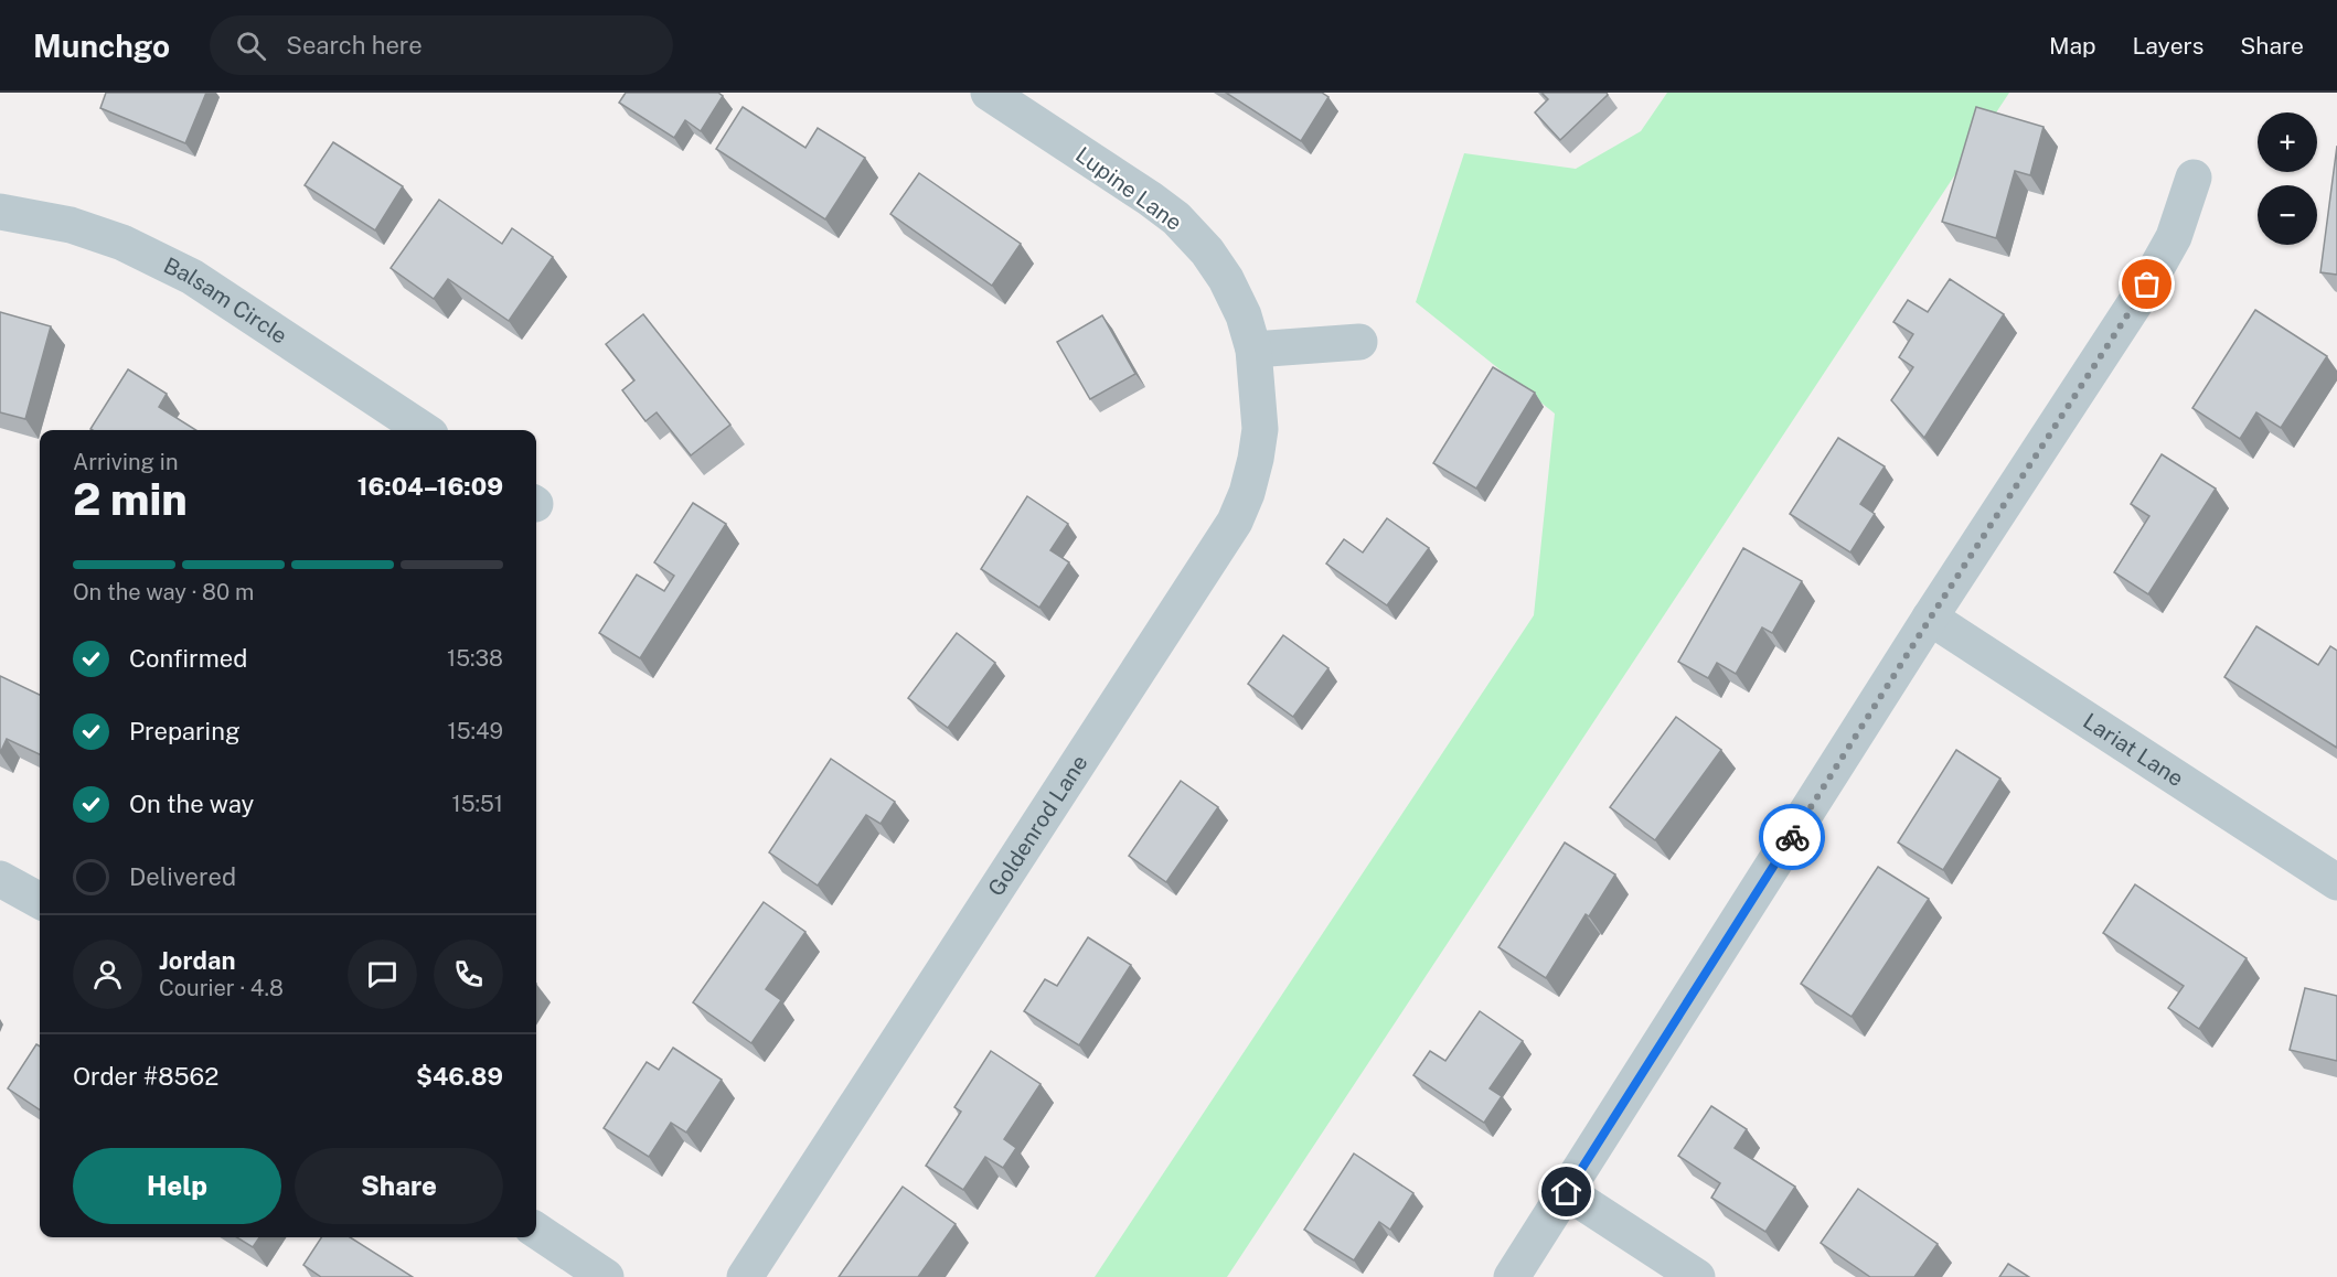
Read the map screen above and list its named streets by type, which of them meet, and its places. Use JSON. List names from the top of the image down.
{
  "streets": {
    "street": [
      "Lupine Lane",
      "Balsam Circle",
      "Lariat Lane",
      "Goldenrod Lane"
    ]
  },
  "crossings": [
    ["Lupine Lane", "Goldenrod Lane"]
  ],
  "page": {
    "header": "Munchgo",
    "search": "Search here",
    "nav": ["Map", "Layers", "Share"],
    "map_buttons": ["+", "−"],
    "heading": ["2 min", "Arriving in", "16:04–16:09"],
    "panel": [
      "Jordan",
      "Courier · 4.8",
      "Order #8562",
      "$46.89"
    ],
    "bar": "On the way · 80 m",
    "list": [
      ["Confirmed", "15:38"],
      ["Preparing", "15:49"],
      ["On the way", "15:51"],
      "Delivered"
    ],
    "buttons": ["Help", "Share"]
  }
}
